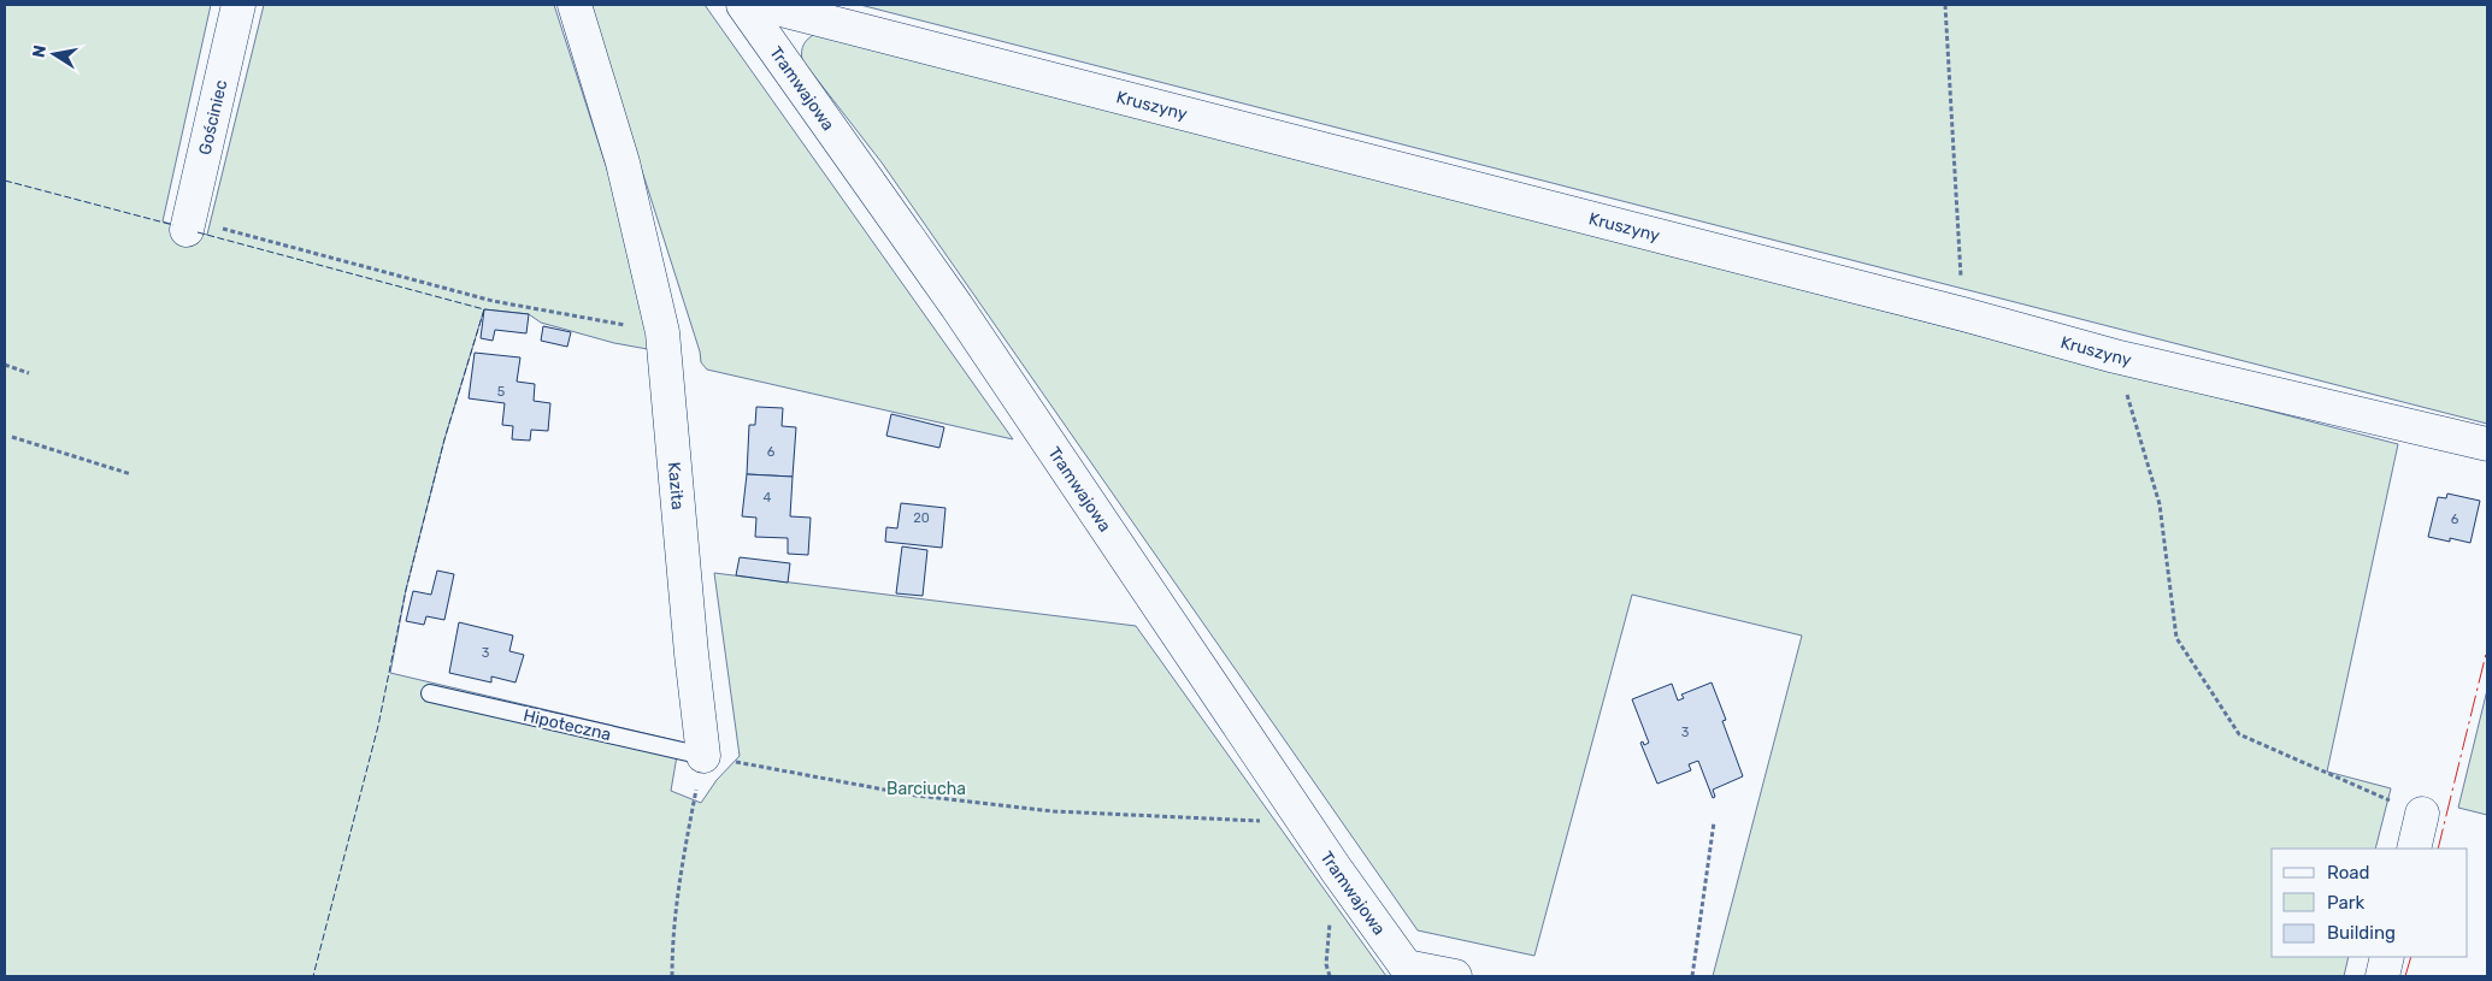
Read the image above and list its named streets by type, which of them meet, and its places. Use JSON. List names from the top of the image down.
{
  "streets": {
    "street": [
      "Tramwajowa",
      "Kruszyny",
      "Gościniec",
      "Kazita"
    ],
    "lane": ["Hipoteczna"]
  },
  "crossings": [
    ["Kazita", "Hipoteczna"]
  ],
  "parks": ["Barciucha"],
  "house_numbers": [
    "5",
    "6",
    "4",
    "20",
    "6",
    "3",
    "3"
  ],
  "legend": ["Road", "Park", "Building"],
  "north": "left"
}
